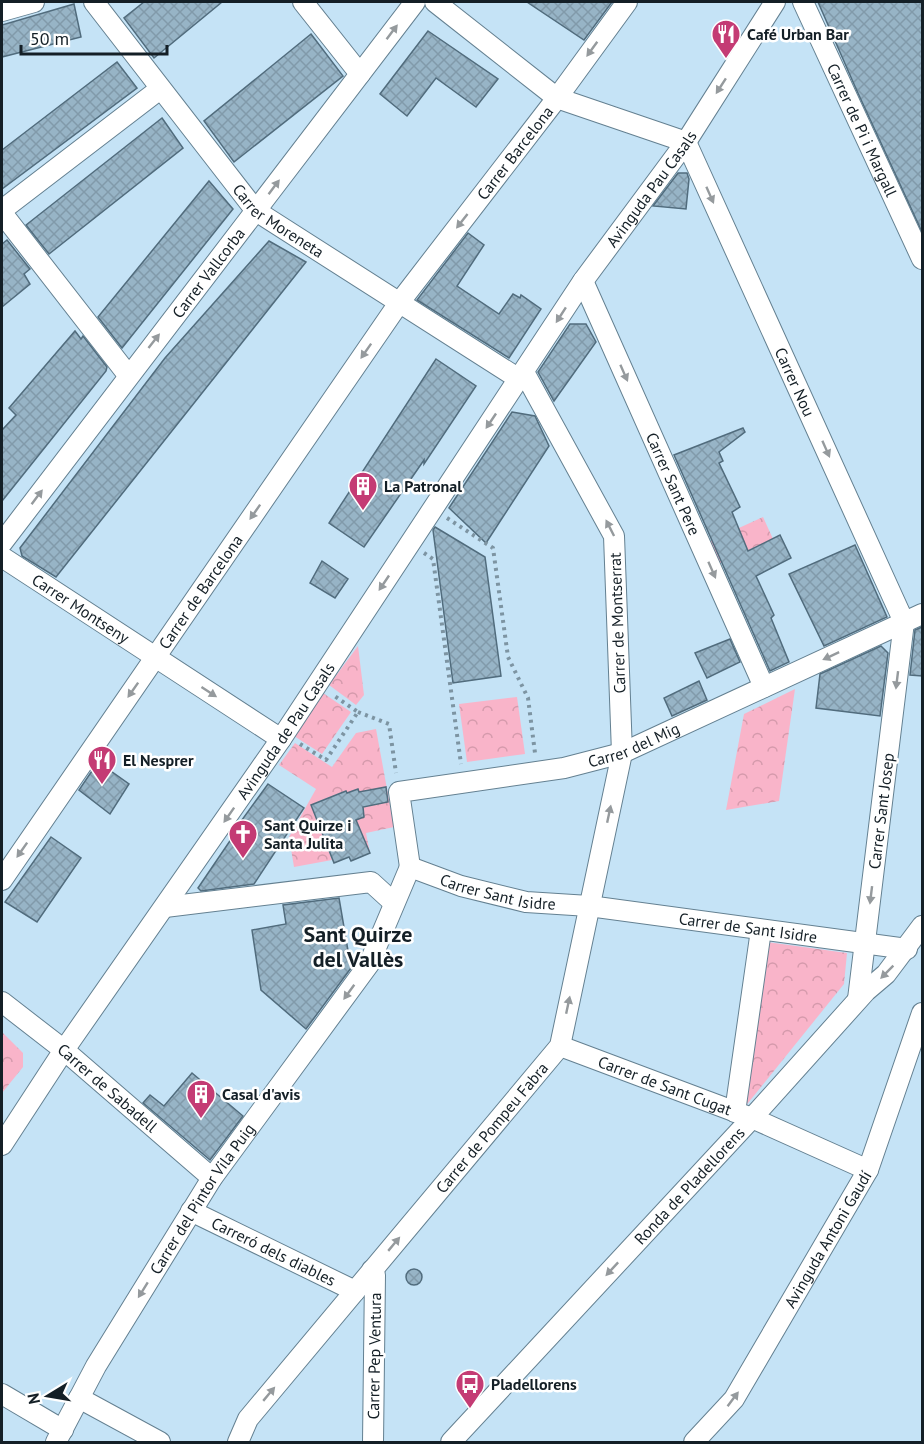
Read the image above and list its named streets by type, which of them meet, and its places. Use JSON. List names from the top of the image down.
{
  "streets": {
    "street": [
      "Carrer de Pi i Margall",
      "Carrer Barcelona",
      "Avinguda Pau Casals",
      "Carrer Moreneta",
      "Carrer Vallcorba",
      "Carrer Nou",
      "Carrer Sant Pere",
      "Carrer de Barcelona",
      "Carrer Montseny",
      "Carrer de Montserrat",
      "Avinguda de Pau Casals",
      "Carrer del Mig",
      "Carrer Sant Josep",
      "Carrer Sant Isidre",
      "Carrer de Sant Isidre",
      "Carrer de Sant Cugat",
      "Carrer de Sabadell",
      "Carrer de Pompeu Fabra",
      "Ronda de Pladellorens",
      "Carrer del Pintor Vila Puig",
      "Avinguda Antoni Gaudí",
      "Carreró dels diables",
      "Carrer Pep Ventura"
    ]
  },
  "crossings": [
    ["Carrer Barcelona", "Carrer Moreneta"],
    ["Carrer Barcelona", "Carrer de Barcelona"],
    ["Avinguda Pau Casals", "Carrer Moreneta"],
    ["Avinguda Pau Casals", "Carrer Nou"],
    ["Avinguda Pau Casals", "Carrer Sant Pere"],
    ["Avinguda Pau Casals", "Carrer de Montserrat"],
    ["Avinguda Pau Casals", "Avinguda de Pau Casals"],
    ["Carrer Moreneta", "Carrer Vallcorba"],
    ["Carrer Moreneta", "Carrer de Barcelona"],
    ["Carrer Moreneta", "Carrer de Montserrat"],
    ["Carrer Moreneta", "Avinguda de Pau Casals"],
    ["Carrer Nou", "Carrer del Mig"],
    ["Carrer Nou", "Carrer Sant Josep"],
    ["Carrer Sant Pere", "Carrer del Mig"],
    ["Carrer de Barcelona", "Carrer Montseny"],
    ["Carrer Montseny", "Avinguda de Pau Casals"],
    ["Carrer de Montserrat", "Avinguda de Pau Casals"],
    ["Carrer de Montserrat", "Carrer del Mig"],
    ["Carrer de Montserrat", "Carrer de Pompeu Fabra"],
    ["Avinguda de Pau Casals", "Carrer de Sabadell"],
    ["Carrer del Mig", "Carrer Sant Josep"],
    ["Carrer del Mig", "Carrer de Pompeu Fabra"],
    ["Carrer Sant Josep", "Carrer de Sant Isidre"],
    ["Carrer Sant Josep", "Ronda de Pladellorens"],
    ["Carrer Sant Isidre", "Carrer de Sant Isidre"],
    ["Carrer Sant Isidre", "Carrer de Pompeu Fabra"],
    ["Carrer Sant Isidre", "Carrer del Pintor Vila Puig"],
    ["Carrer de Sant Isidre", "Carrer de Pompeu Fabra"],
    ["Carrer de Sant Isidre", "Ronda de Pladellorens"],
    ["Carrer de Sant Cugat", "Carrer de Pompeu Fabra"],
    ["Carrer de Sant Cugat", "Ronda de Pladellorens"],
    ["Carrer de Sant Cugat", "Avinguda Antoni Gaudí"],
    ["Carrer de Sabadell", "Carrer del Pintor Vila Puig"],
    ["Carrer de Pompeu Fabra", "Carreró dels diables"],
    ["Carrer de Pompeu Fabra", "Carrer Pep Ventura"],
    ["Carrer del Pintor Vila Puig", "Carreró dels diables"]
  ],
  "one_way": [
    "Carrer Barcelona",
    "Avinguda Pau Casals",
    "Carrer Vallcorba",
    "Carrer Nou",
    "Carrer Sant Pere",
    "Carrer de Barcelona",
    "Carrer Montseny",
    "Carrer de Montserrat",
    "Avinguda de Pau Casals",
    "Carrer Sant Josep",
    "Carrer de Pompeu Fabra",
    "Ronda de Pladellorens",
    "Carrer del Pintor Vila Puig",
    "Avinguda Antoni Gaudí"
  ],
  "districts": ["Sant Quirze del Vallès"],
  "places": {
    "restaurant": ["Café Urban Bar", "El Nesprer"],
    "building": ["La Patronal", "Casal d'avis"],
    "church": ["Sant Quirze i Santa Julita"],
    "bus stop": ["Pladellorens"]
  },
  "scale_bar": "50 m",
  "north": "left"
}
